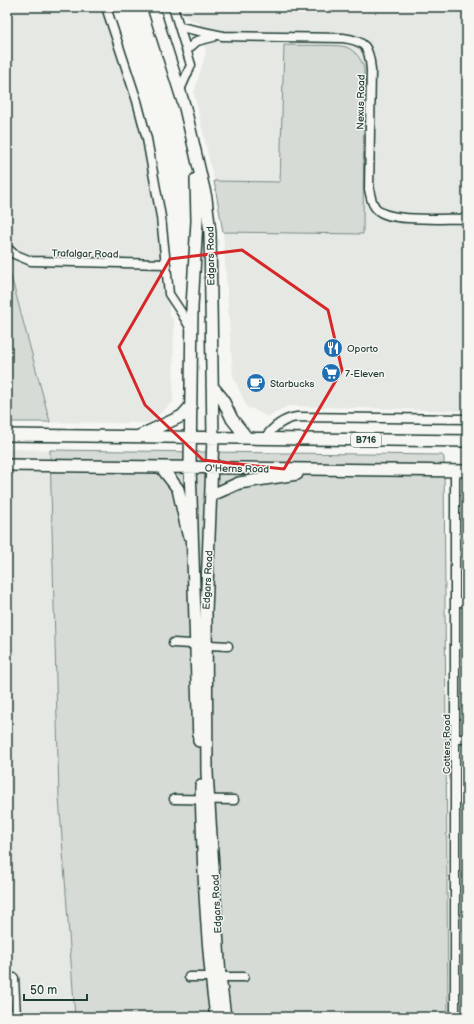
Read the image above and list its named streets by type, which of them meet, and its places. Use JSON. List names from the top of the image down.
{
  "streets": {
    "main road": ["Edgars Road", "B716", "O'Herns Road"],
    "street": ["Nexus Road", "Trafalgar Road", "Cotters Road"]
  },
  "crossings": [
    ["Edgars Road", "B716"],
    ["Edgars Road", "O'Herns Road"],
    ["O'Herns Road", "Cotters Road"]
  ],
  "places": {
    "restaurant": ["Oporto"],
    "supermarket": ["7-Eleven"],
    "cafe": ["Starbucks"]
  },
  "scale_bar": "50 m"
}
